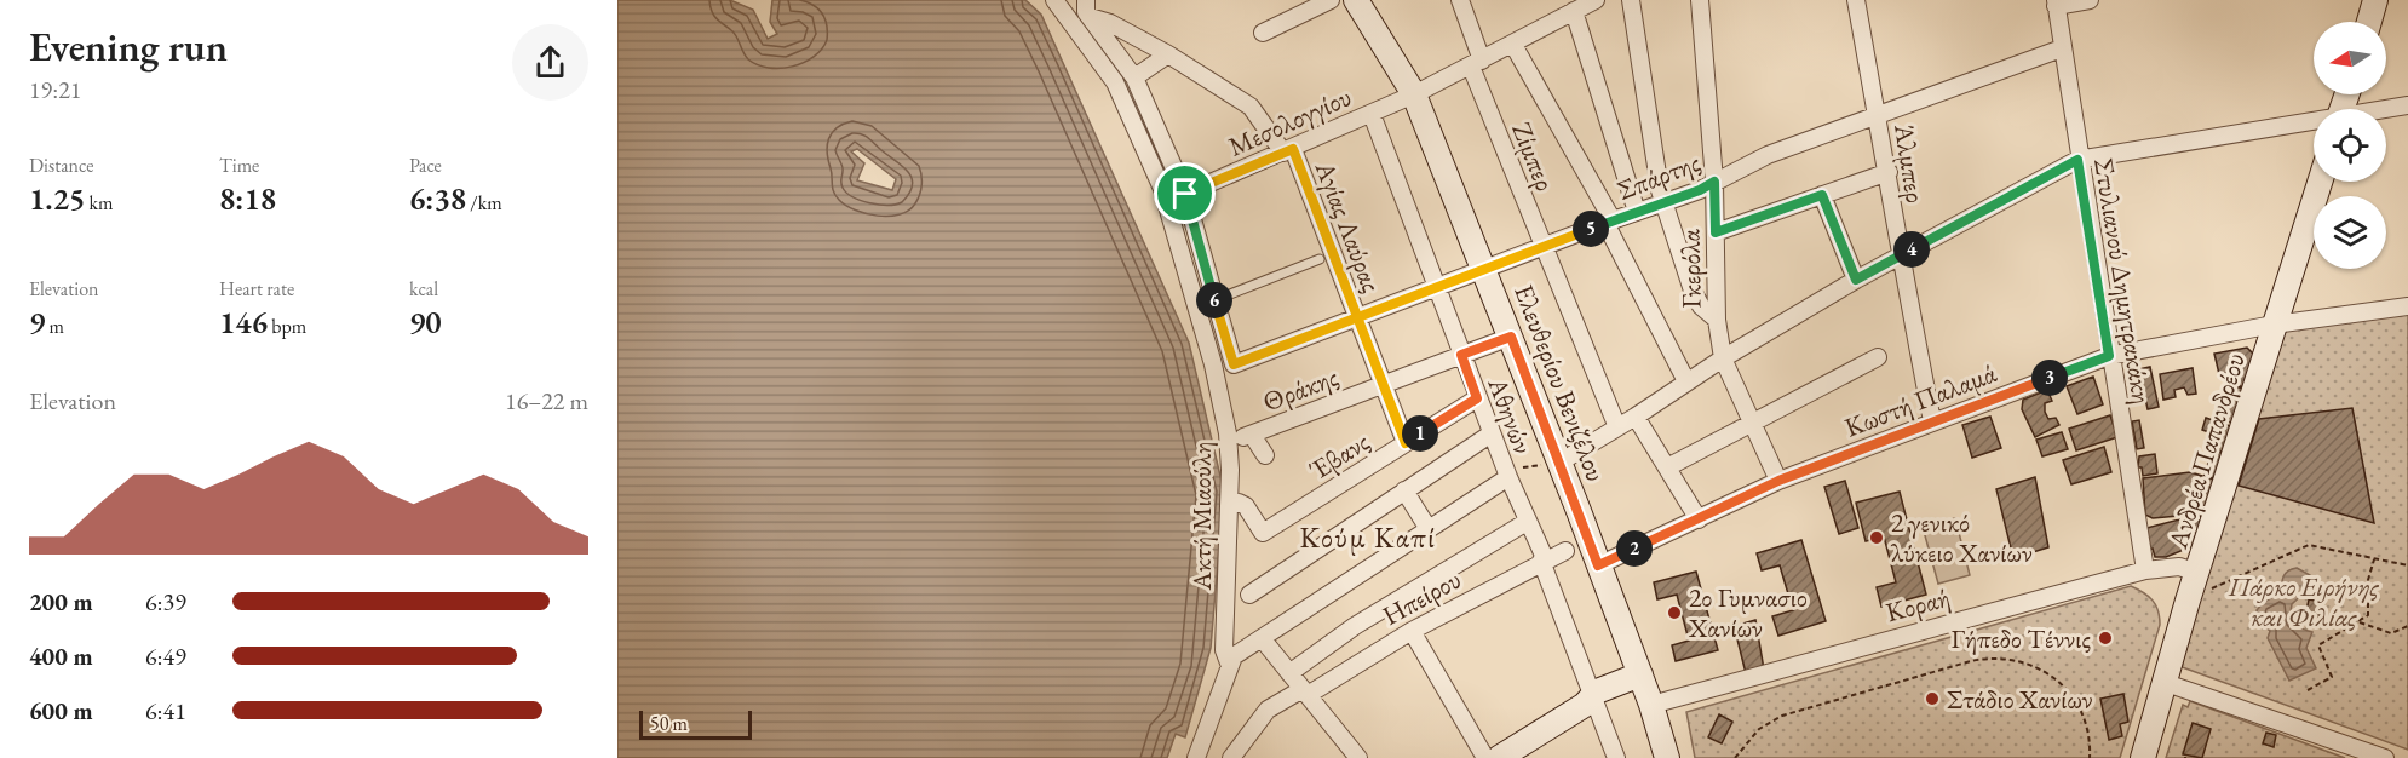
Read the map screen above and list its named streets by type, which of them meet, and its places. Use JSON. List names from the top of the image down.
{
  "streets": {
    "main road": ["Ελευθερίου Βενιζέλου", "Ανδρέα Παπανδρέου"],
    "street": [
      "Μεσολογγίου",
      "Ζίμπερ",
      "Άλμπερ",
      "Σπάρτης",
      "Αγίας Λαύρας",
      "Γκερόλα",
      "Στυλιανού Δημητρακάκη",
      "Θράκης",
      "Κωστή Παλαμά",
      "Αθηνών",
      "Έβανς",
      "Ακτή Μιαούλη",
      "Ηπείρου",
      "Κοραή"
    ]
  },
  "crossings": [
    ["Μεσολογγίου", "Ζίμπερ"],
    ["Μεσολογγίου", "Αγίας Λαύρας"],
    ["Μεσολογγίου", "Ελευθερίου Βενιζέλου"],
    ["Μεσολογγίου", "Αθηνών"],
    ["Ζίμπερ", "Σπάρτης"],
    ["Άλμπερ", "Σπάρτης"],
    ["Άλμπερ", "Κωστή Παλαμά"],
    ["Σπάρτης", "Αγίας Λαύρας"],
    ["Σπάρτης", "Γκερόλα"],
    ["Σπάρτης", "Στυλιανού Δημητρακάκη"],
    ["Σπάρτης", "Ελευθερίου Βενιζέλου"],
    ["Σπάρτης", "Αθηνών"],
    ["Αγίας Λαύρας", "Θράκης"],
    ["Αγίας Λαύρας", "Έβανς"],
    ["Γκερόλα", "Κωστή Παλαμά"],
    ["Στυλιανού Δημητρακάκη", "Κωστή Παλαμά"],
    ["Στυλιανού Δημητρακάκη", "Κοραή"],
    ["Ελευθερίου Βενιζέλου", "Θράκης"],
    ["Ελευθερίου Βενιζέλου", "Κωστή Παλαμά"],
    ["Ελευθερίου Βενιζέλου", "Κοραή"],
    ["Θράκης", "Αθηνών"],
    ["Κωστή Παλαμά", "Ανδρέα Παπανδρέου"],
    ["Αθηνών", "Έβανς"],
    ["Αθηνών", "Ηπείρου"],
    ["Ανδρέα Παπανδρέου", "Κοραή"]
  ],
  "districts": ["Κούμ Καπί"],
  "parks": ["Πάρκο Ειρήνης και Φιλίας"],
  "places": [
    "2 γενικό λύκειο Χανίων",
    "2ο Γυμνασιο Χανίων",
    "Γήπεδο Τέννις",
    "Στάδιο Χανίων"
  ],
  "scale_bar": "50 m",
  "north": "left",
  "page": {
    "heading": ["Evening run", "19:21"],
    "stats": [
      ["Distance", "1.25 km"],
      ["Time", "8:18"],
      ["Pace", "6:38 /km"],
      ["Elevation", "9 m"],
      ["Heart rate", "146 bpm"],
      ["kcal", "90"]
    ],
    "pins": [
      "5",
      "4",
      "6",
      "3",
      "1",
      "2"
    ],
    "chart": ["Elevation", "16–22 m"],
    "list": [
      {
        "name": "200 m",
        "note": "6:39"
      },
      {
        "name": "400 m",
        "note": "6:49"
      },
      {
        "name": "600 m",
        "note": "6:41"
      }
    ],
    "scale": "50 m"
  }
}
